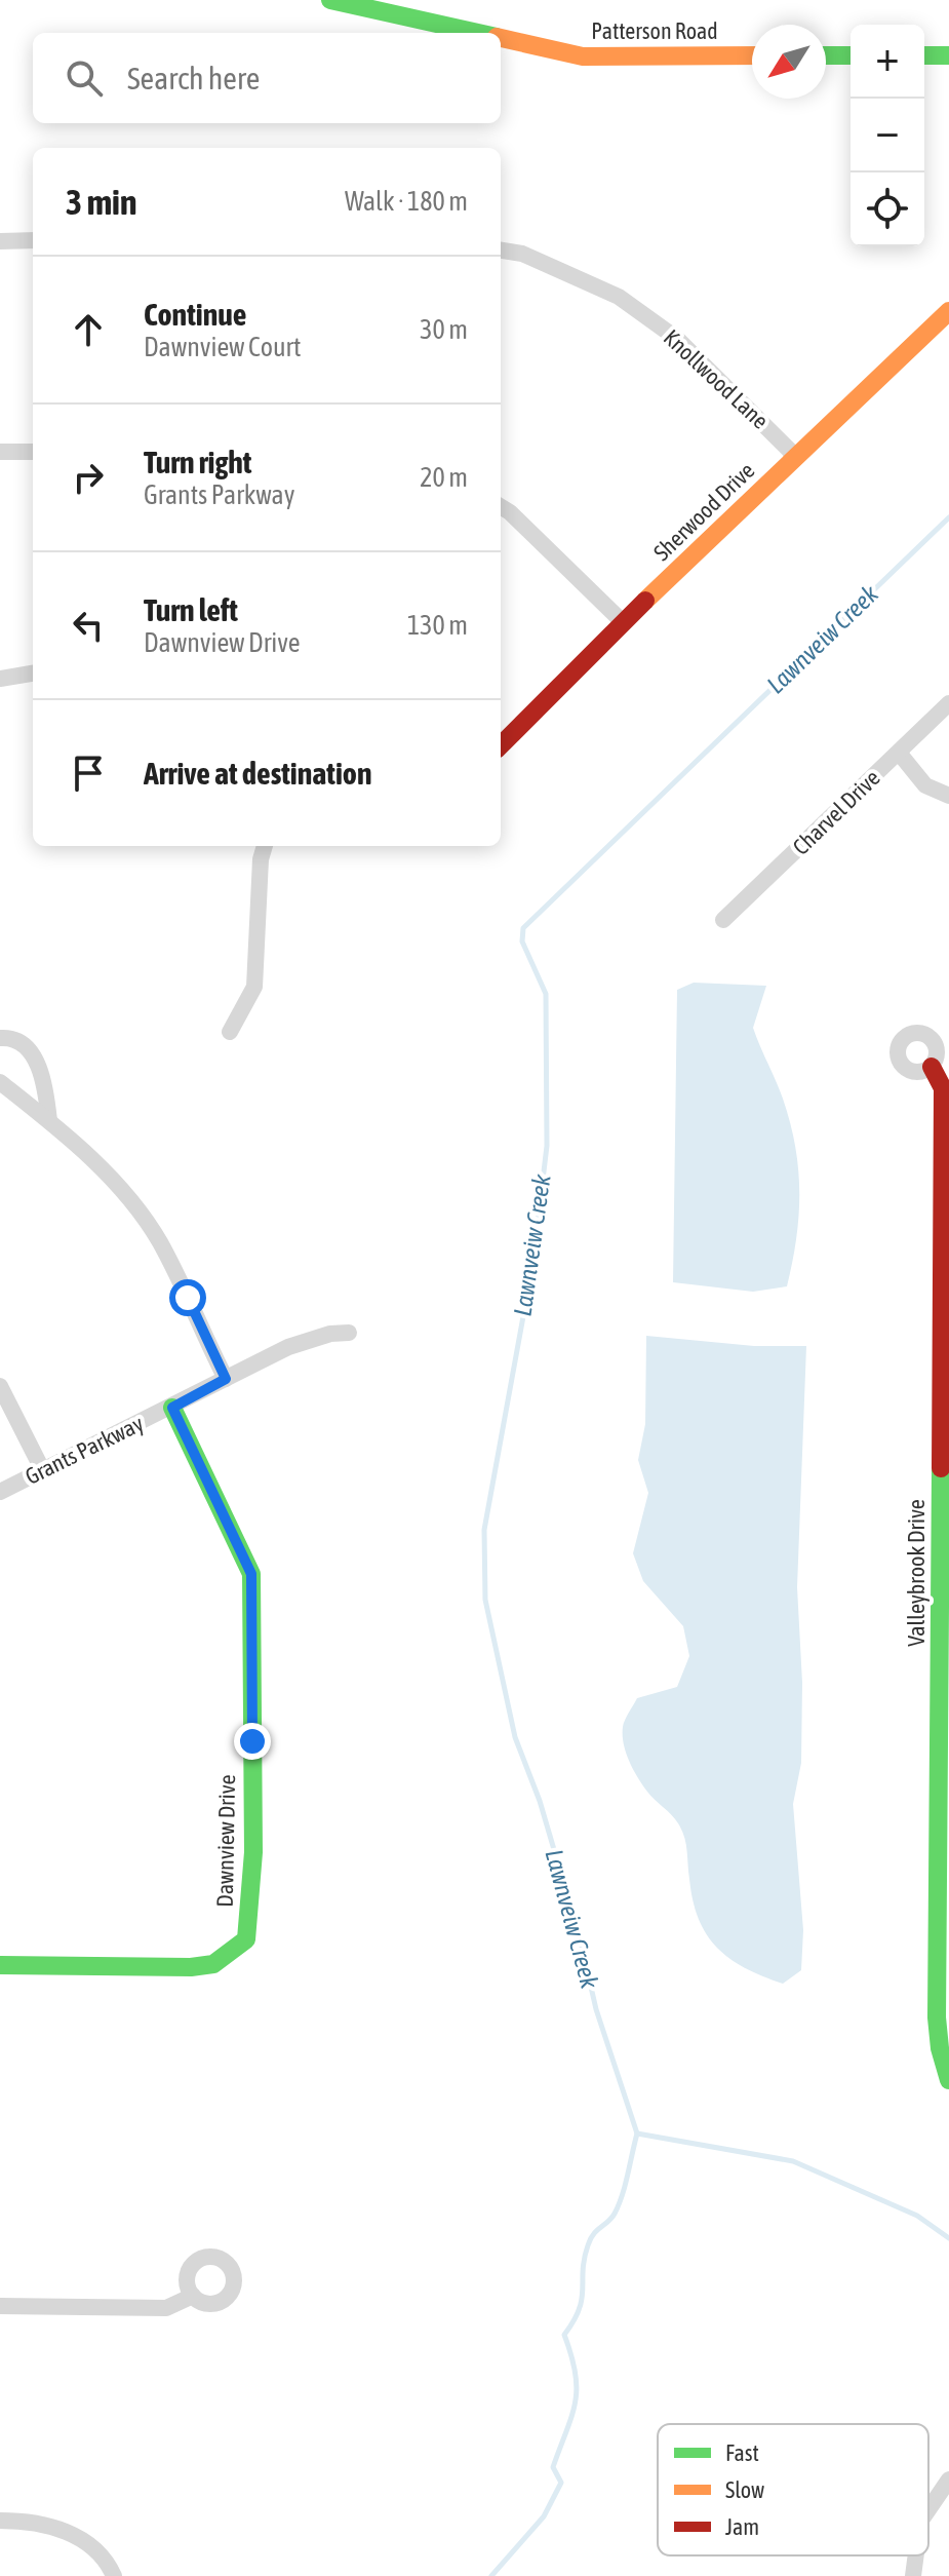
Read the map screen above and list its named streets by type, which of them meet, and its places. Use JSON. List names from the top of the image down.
{
  "streets": {
    "street": [
      "Patterson Road",
      "Knollwood Lane",
      "Sherwood Drive",
      "Charvel Drive",
      "Grants Parkway",
      "Valleybrook Drive",
      "Dawnview Drive"
    ]
  },
  "crossings": [
    ["Knollwood Lane", "Sherwood Drive"],
    ["Grants Parkway", "Dawnview Drive"]
  ],
  "water": ["Lawnveiw Creek"],
  "legend": ["Fast", "Slow", "Jam"],
  "north": "bottom left",
  "page": {
    "map_buttons": ["+", "−"],
    "search": "Search here",
    "heading": ["3 min", "Walk · 180 m"],
    "list": [
      ["Continue", "Dawnview Court", "30 m"],
      ["Turn right", "Grants Parkway", "20 m"],
      ["Turn left", "Dawnview Drive", "130 m"],
      "Arrive at destination"
    ]
  }
}
